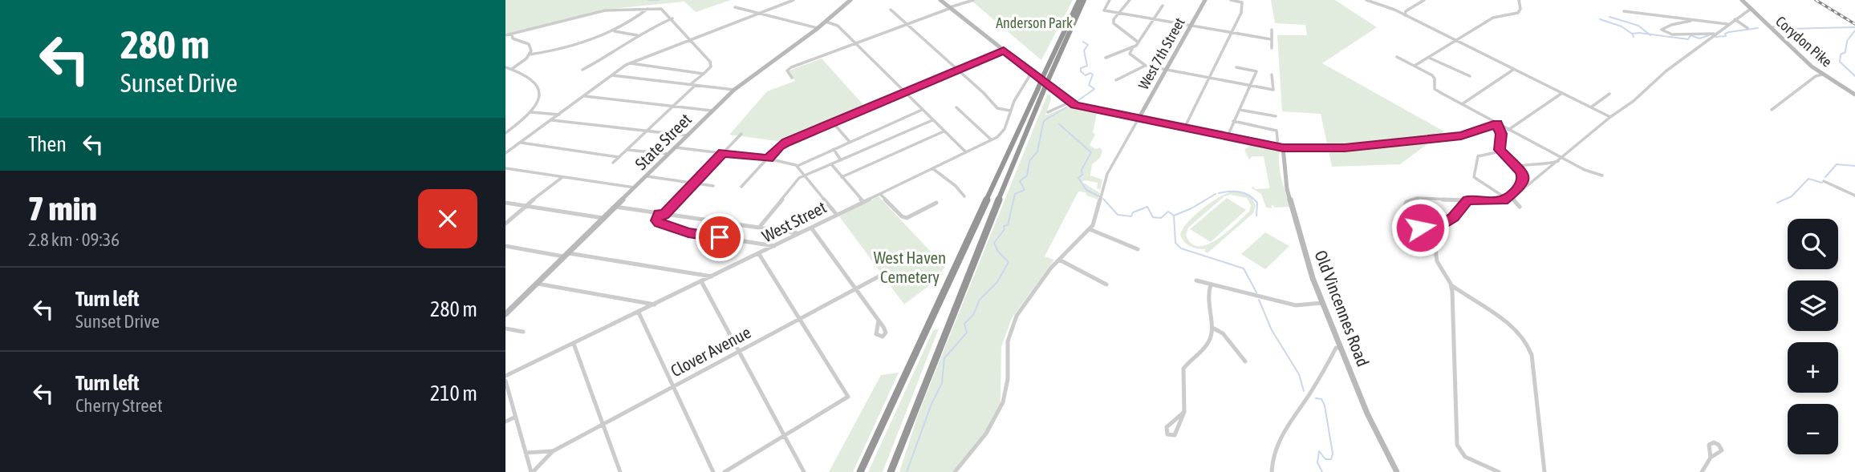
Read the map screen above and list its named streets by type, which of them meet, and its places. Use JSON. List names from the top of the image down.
{
  "streets": {
    "street": [
      "Corydon Pike",
      "West 7th Street",
      "State Street",
      "West Street",
      "Old Vincennes Road",
      "Clover Avenue"
    ]
  },
  "parks": ["Anderson Park", "West Haven Cemetery"],
  "page": {
    "turn": ["280 m", "Sunset Drive"],
    "then": "Then",
    "heading": ["7 min", "2.8 km · 09:36"],
    "map_buttons": ["+", "−"],
    "list": [
      {
        "name": "Turn left",
        "note": "Sunset Drive",
        "value": "280 m"
      },
      {
        "name": "Turn left",
        "note": "Cherry Street",
        "value": "210 m"
      }
    ]
  }
}
